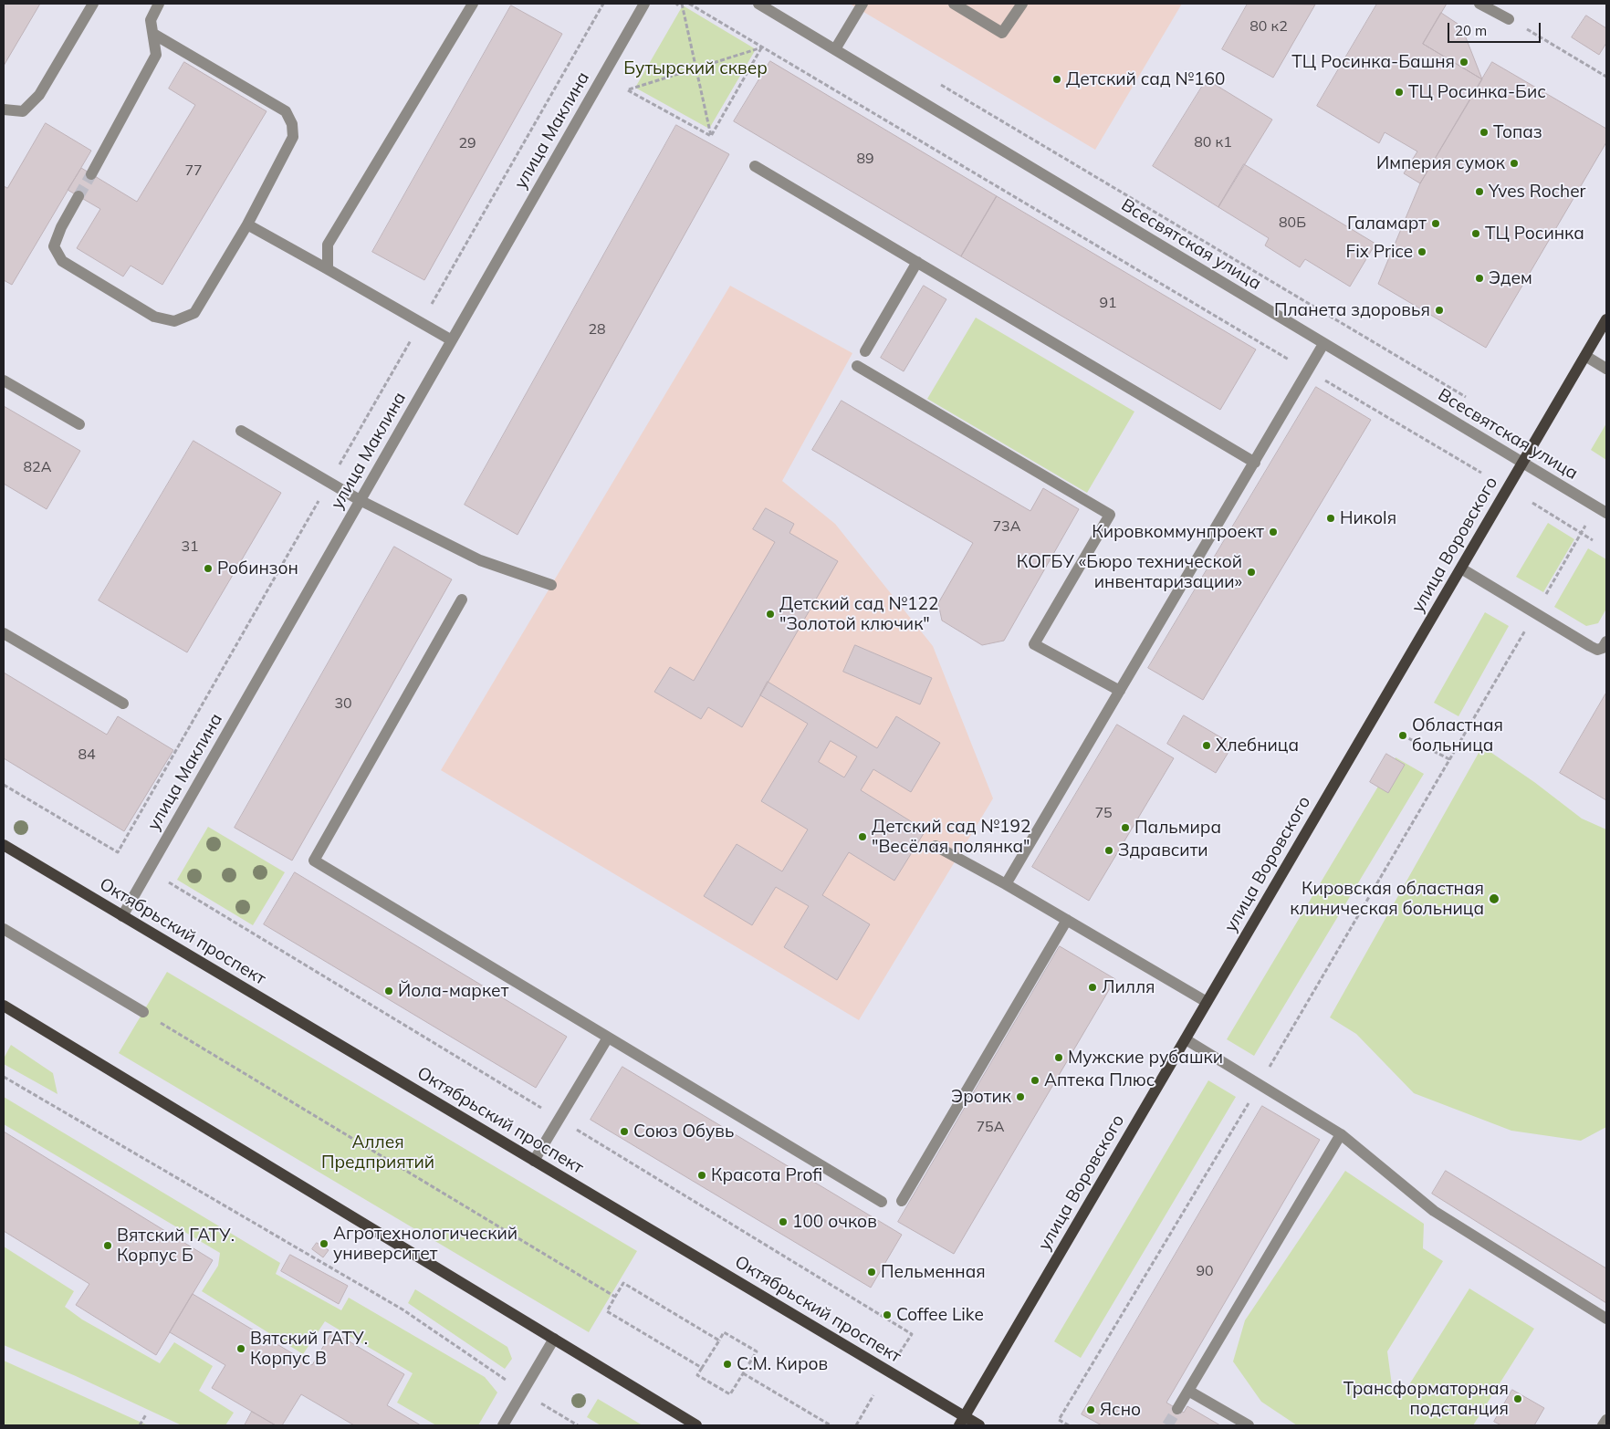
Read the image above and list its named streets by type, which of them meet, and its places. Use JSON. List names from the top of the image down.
{
  "streets": {
    "main road": ["улица Воровского", "Октябрьский проспект"],
    "street": ["улица Маклина", "Всесвятская улица"]
  },
  "crossings": [
    ["улица Маклина", "Октябрьский проспект"],
    ["Всесвятская улица", "улица Воровского"],
    ["улица Воровского", "Октябрьский проспект"]
  ],
  "parks": ["Бутырский сквер", "Аллея Предприятий"],
  "places": [
    "ТЦ Росинка-Башня",
    "Детский сад №160",
    "ТЦ Росинка-Бис",
    "Топаз",
    "Империя сумок",
    "Yves Rocher",
    "Галамарт",
    "ТЦ Росинка",
    "Fix Price",
    "Эдем",
    "Планета здоровья",
    "Никоlя",
    "Кировкоммунпроект",
    "Робинзон",
    "КОГБУ «Бюро технической инвентаризации»",
    "Детский сад №122 \"Золотой ключик\"",
    "Областная больница",
    "Хлебница",
    "Пальмира",
    "Детский сад №192 \"Весёлая полянка\"",
    "Здравсити",
    "Кировская областная клиническая больница",
    "Лилля",
    "Йола-маркет",
    "Мужские рубашки",
    "Аптека Плюс",
    "Эротик",
    "Союз Обувь",
    "Красота Profi",
    "100 очков",
    "Агротехнологический университет",
    "Вятский ГАТУ. Корпус Б",
    "Пельменная",
    "Coffee Like",
    "Вятский ГАТУ. Корпус В",
    "С.М. Киров",
    "Трансформаторная подстанция",
    "Ясно"
  ],
  "house_numbers": [
    "80 к2",
    "80 к1",
    "29",
    "89",
    "77",
    "80Б",
    "91",
    "28",
    "82А",
    "73А",
    "31",
    "30",
    "84",
    "75",
    "75А",
    "90"
  ],
  "scale_bar": "20 m"
}
